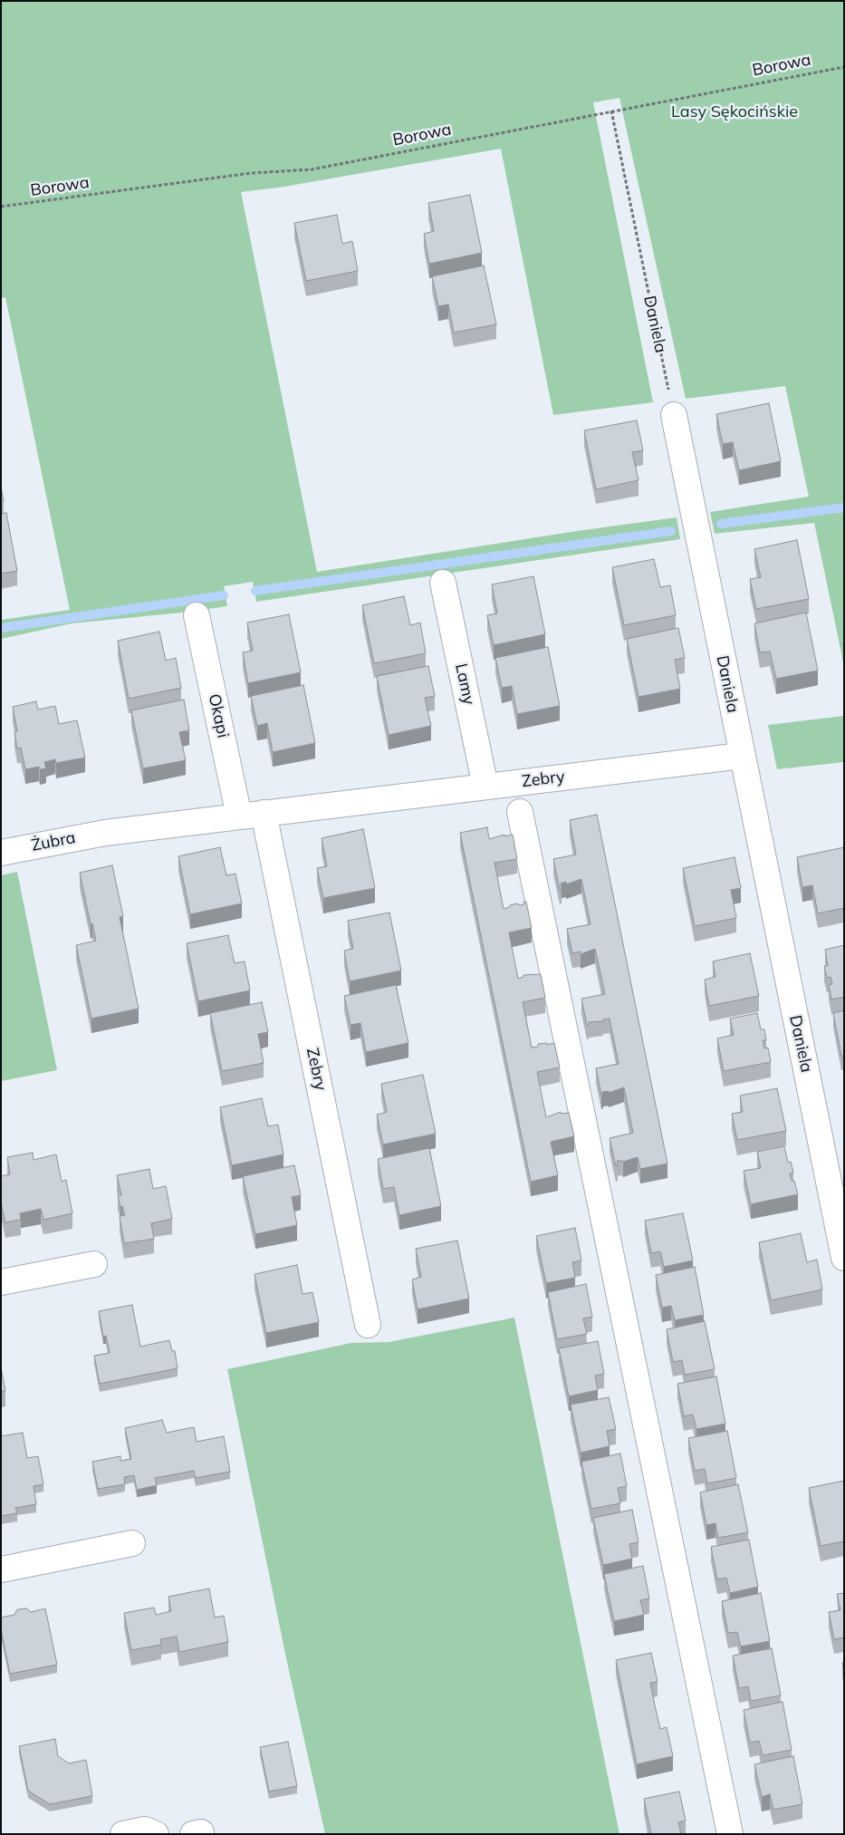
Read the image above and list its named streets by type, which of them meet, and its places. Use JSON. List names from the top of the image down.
{
  "streets": {
    "street": [
      "Daniela",
      "Lamy",
      "Okapi",
      "Zebry",
      "Żubra"
    ],
    "path": ["Borowa"]
  },
  "crossings": [
    ["Borowa", "Daniela"],
    ["Daniela", "Zebry"],
    ["Lamy", "Zebry"],
    ["Okapi", "Zebry"],
    ["Zebry", "Żubra"]
  ],
  "parks": ["Lasy Sękocińskie"]
}
